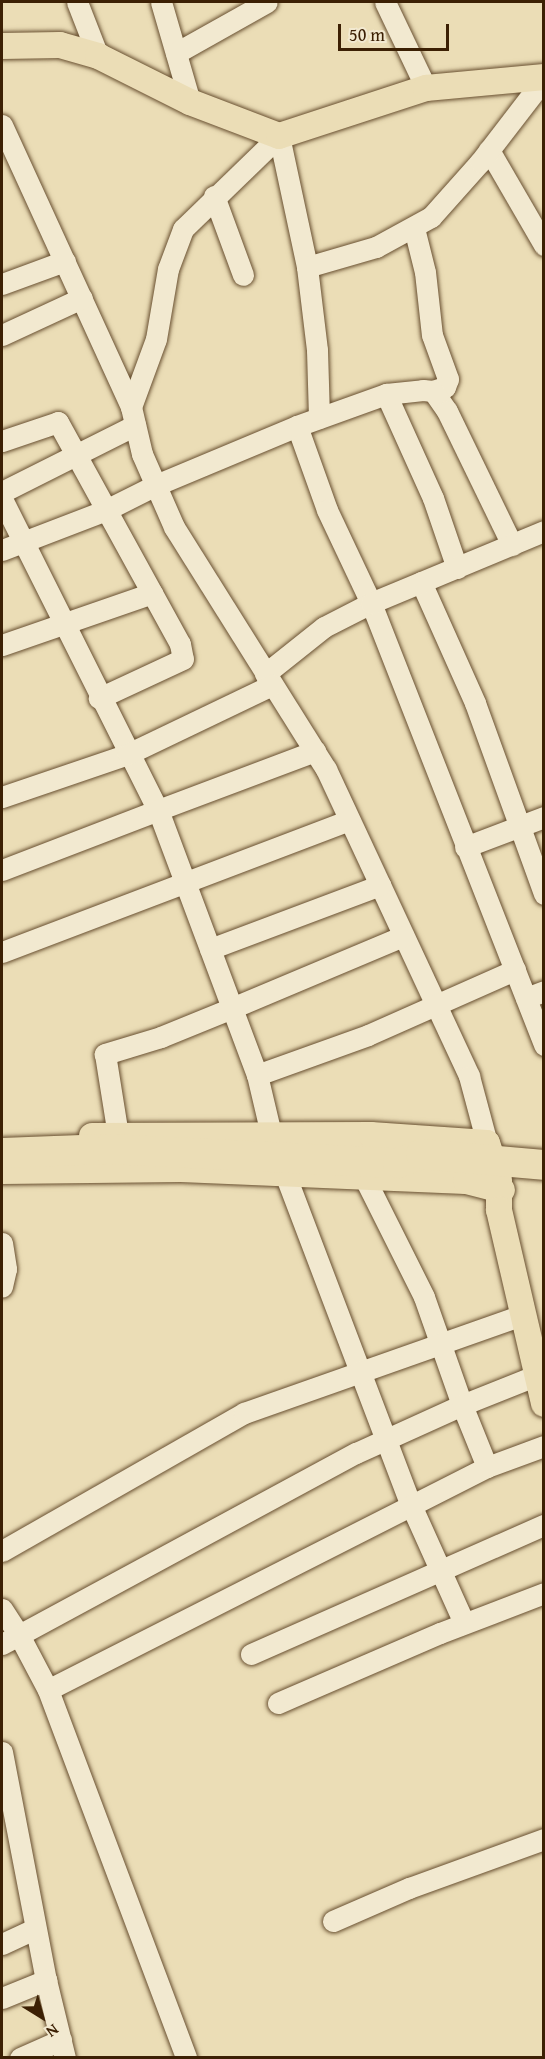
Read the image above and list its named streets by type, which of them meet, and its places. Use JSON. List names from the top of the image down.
{
  "scale_bar": "50 m",
  "north": "bottom right"
}
